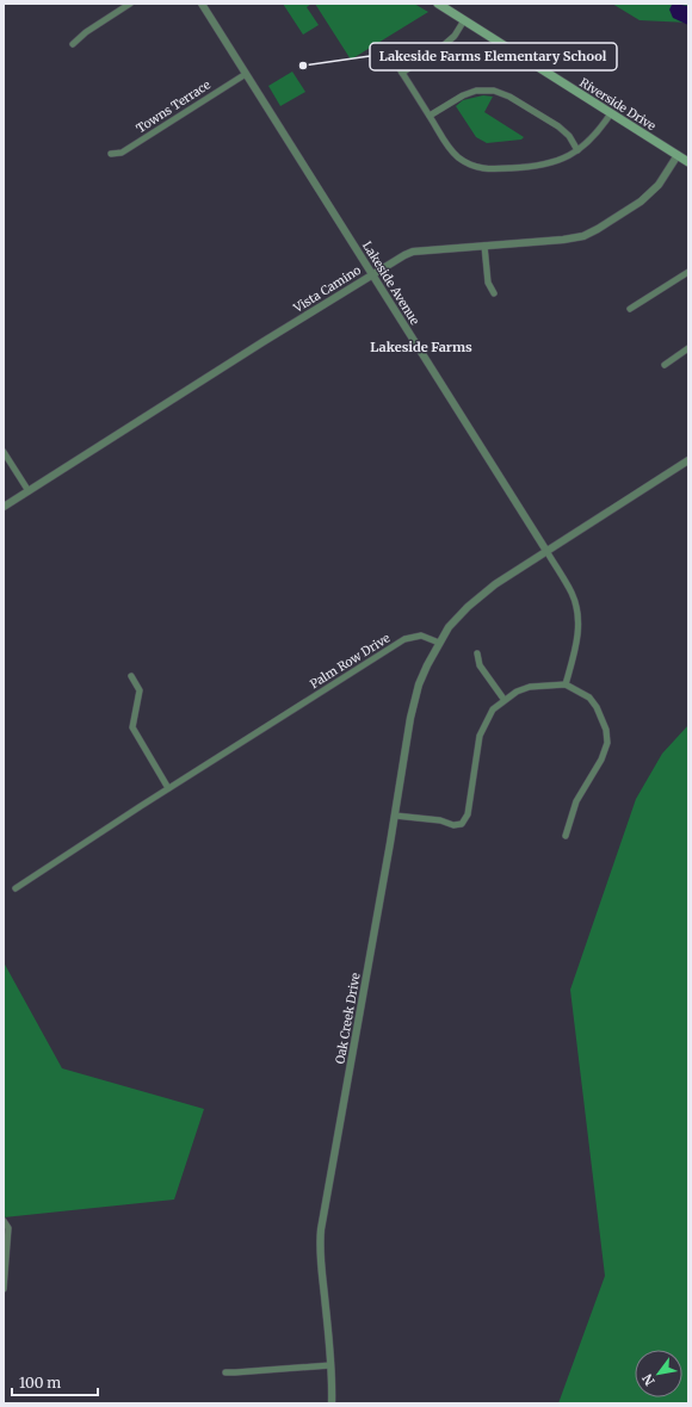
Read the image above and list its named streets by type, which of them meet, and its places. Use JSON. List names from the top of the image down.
{
  "streets": {
    "main road": ["Riverside Drive"],
    "street": [
      "Towns Terrace",
      "Lakeside Avenue",
      "Vista Camino",
      "Palm Row Drive",
      "Oak Creek Drive"
    ]
  },
  "crossings": [
    ["Riverside Drive", "Vista Camino"],
    ["Towns Terrace", "Lakeside Avenue"],
    ["Lakeside Avenue", "Vista Camino"],
    ["Palm Row Drive", "Oak Creek Drive"]
  ],
  "districts": ["Lakeside Farms"],
  "places": ["Lakeside Farms Elementary School"],
  "scale_bar": "100 m",
  "north": "bottom left"
}
